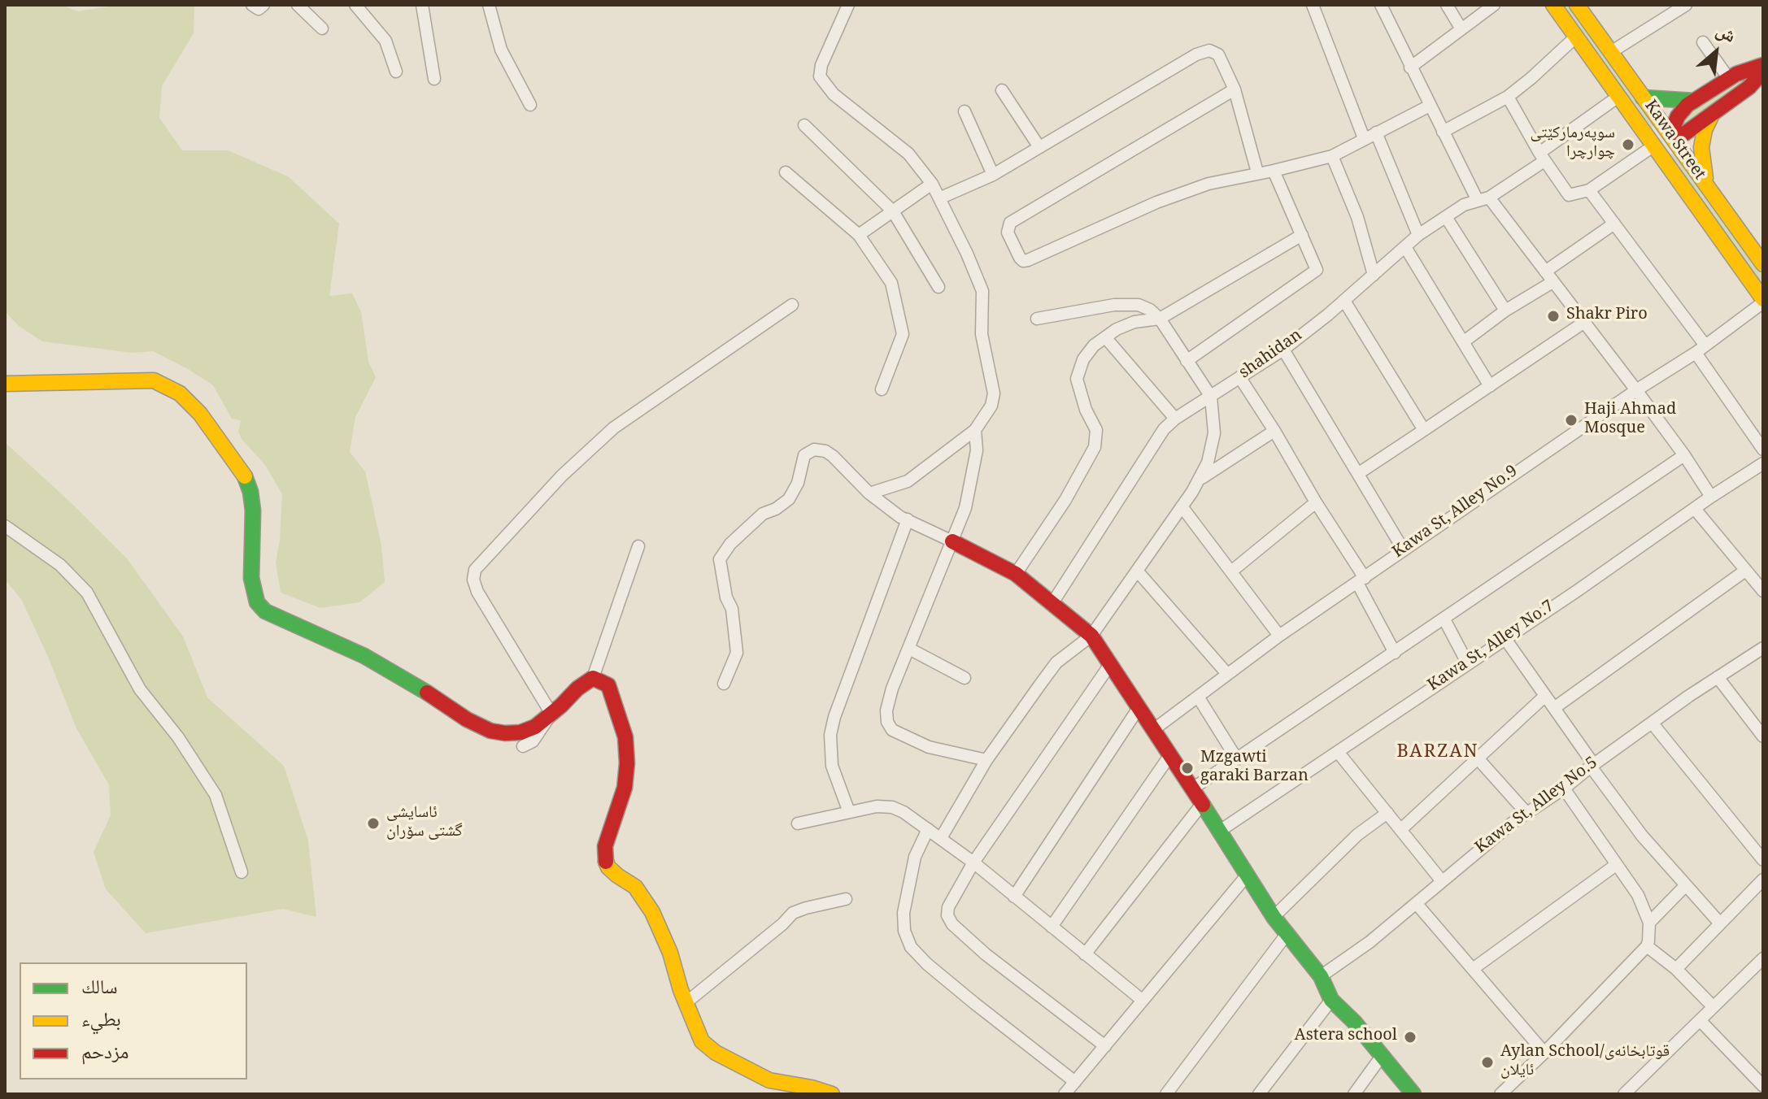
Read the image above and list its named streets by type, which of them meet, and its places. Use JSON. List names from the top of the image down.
{
  "streets": {
    "street": [
      "Kawa Street",
      "shahidan",
      "Kawa St, Alley No.9",
      "Kawa St, Alley No.7",
      "Kawa St, Alley No.5"
    ]
  },
  "crossings": [
    ["Kawa Street", "shahidan"],
    ["Kawa Street", "Kawa St, Alley No.9"]
  ],
  "districts": ["BARZAN"],
  "places": [
    "سوپەرمارکێتی چوارچرا",
    "Shakr Piro",
    "Haji Ahmad Mosque",
    "Mzgawti garaki Barzan",
    "ئاسایشی گشتی سۆران",
    "Astera school",
    "Aylan School/قوتابخانەی ئایلان"
  ],
  "legend": ["سالك", "بطيء", "مزدحم"],
  "north": "top right"
}
